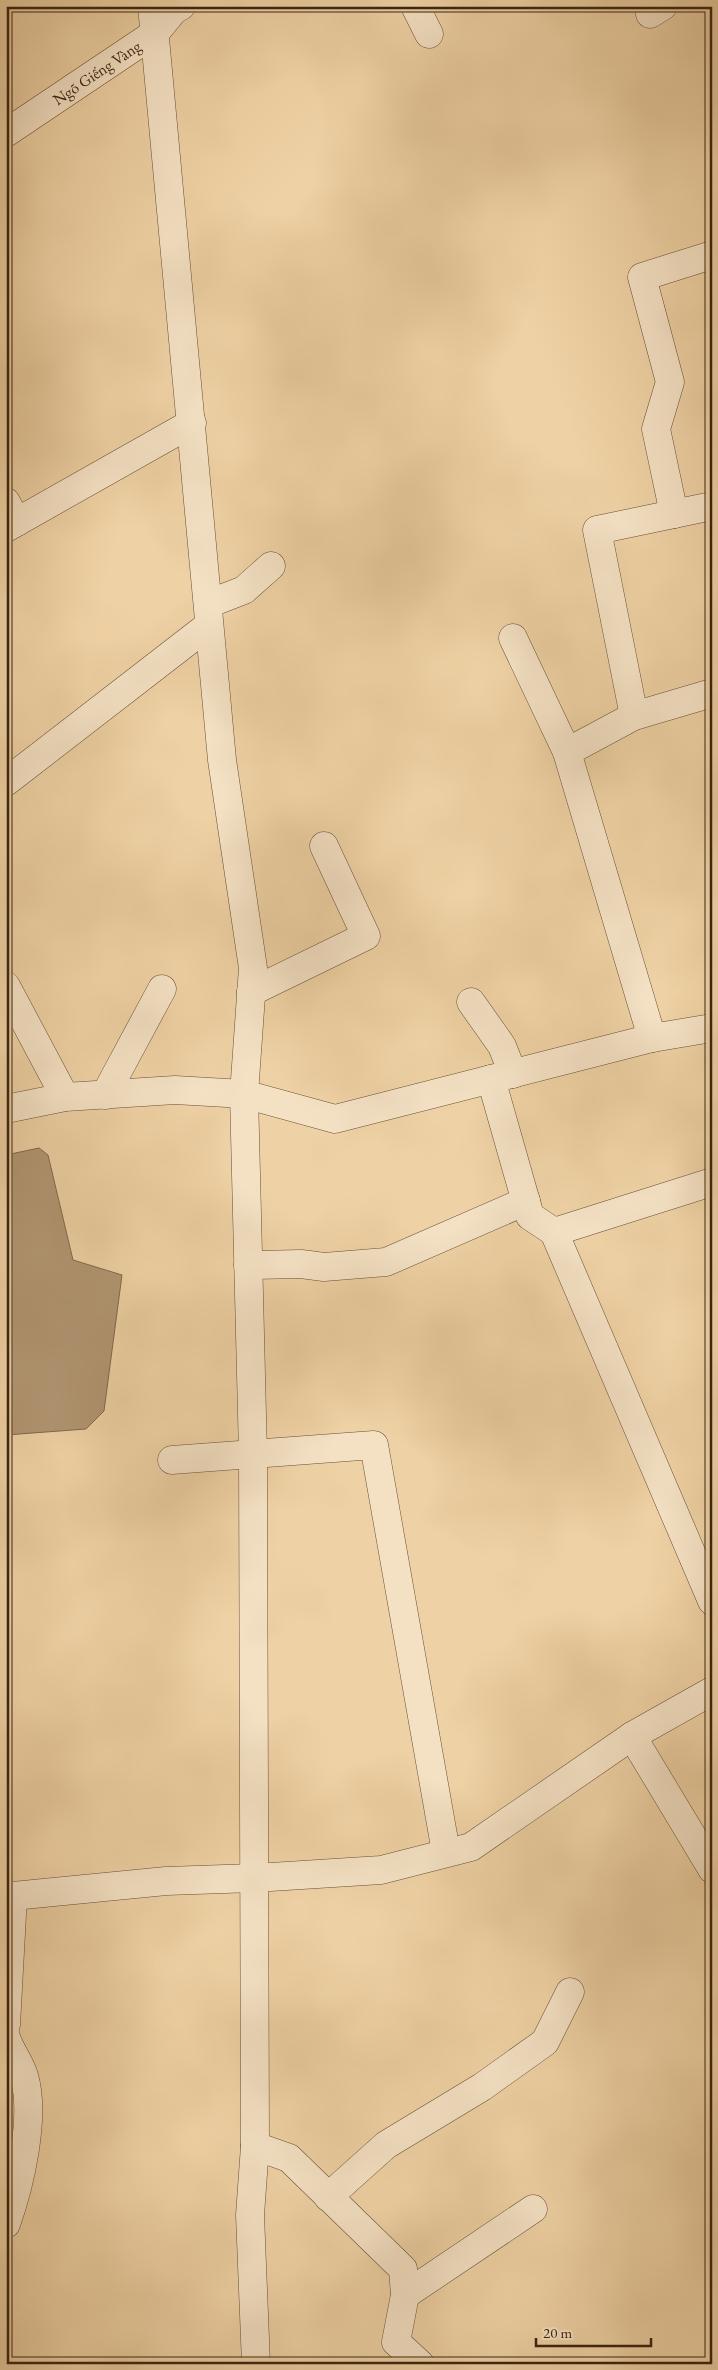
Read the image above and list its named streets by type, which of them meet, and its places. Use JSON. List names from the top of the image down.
{
  "streets": {
    "street": ["Ngõ Giếng Vàng"]
  },
  "scale_bar": "20 m"
}
